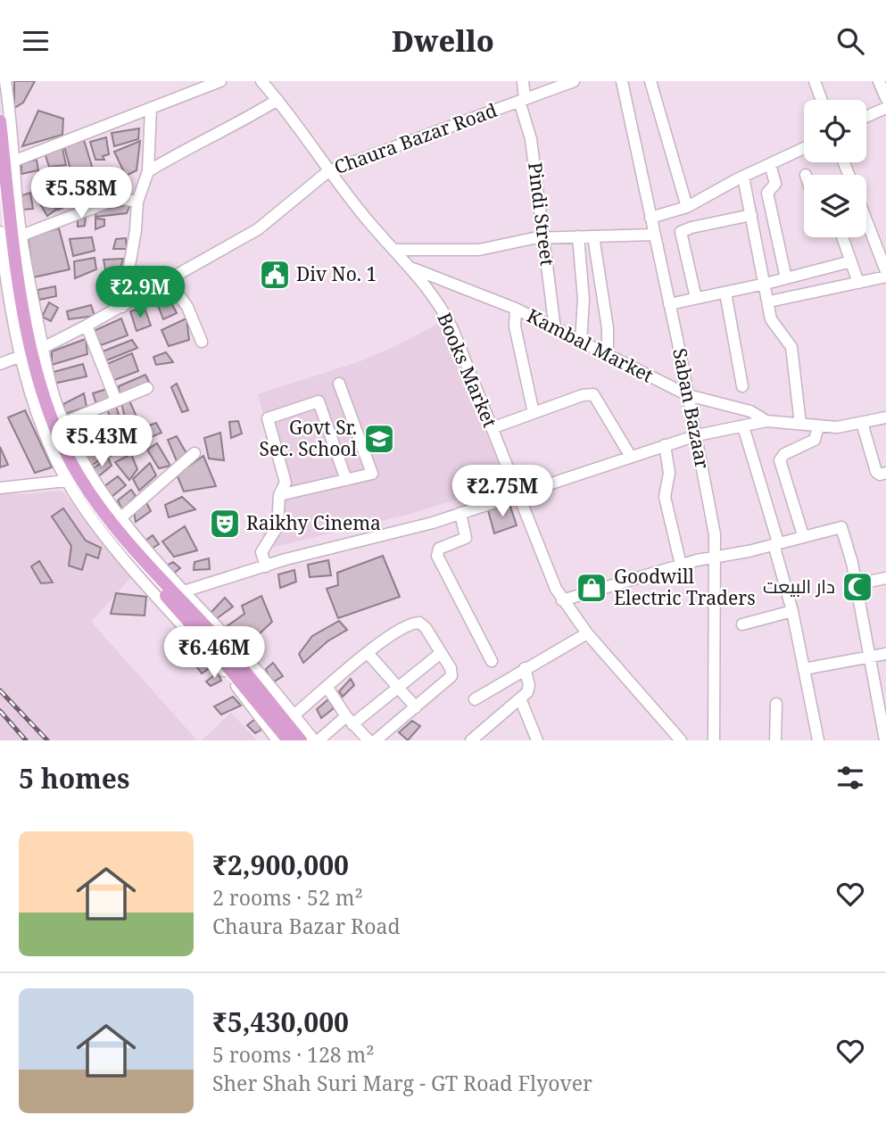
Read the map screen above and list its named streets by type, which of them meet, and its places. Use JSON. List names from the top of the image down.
{
  "streets": {
    "street": [
      "Chaura Bazar Road",
      "Pindi Street",
      "Kambal Market",
      "Books Market",
      "Saban Bazaar"
    ]
  },
  "crossings": [
    ["Chaura Bazar Road", "Pindi Street"],
    ["Chaura Bazar Road", "Books Market"],
    ["Pindi Street", "Kambal Market"],
    ["Kambal Market", "Books Market"],
    ["Kambal Market", "Saban Bazaar"]
  ],
  "places": {
    "public building": ["Div No. 1"],
    "school or university": ["Govt Sr. Sec. School"],
    "theatre": ["Raikhy Cinema"],
    "mosque": ["دار البیعت"],
    "shop": ["Goodwill Electric Traders"]
  },
  "page": {
    "header": "Dwello",
    "price": [
      "₹5.58M",
      "₹2.9M",
      "₹5.43M",
      "₹2.75M",
      "₹6.46M"
    ],
    "heading": "5 homes",
    "list": [
      {
        "name": "₹2,900,000",
        "note": "2 rooms · 52 m² · Chaura Bazar Road"
      },
      {
        "name": "₹5,430,000",
        "note": "5 rooms · 128 m² · Sher Shah Suri Marg - GT Road Flyover"
      }
    ]
  }
}
